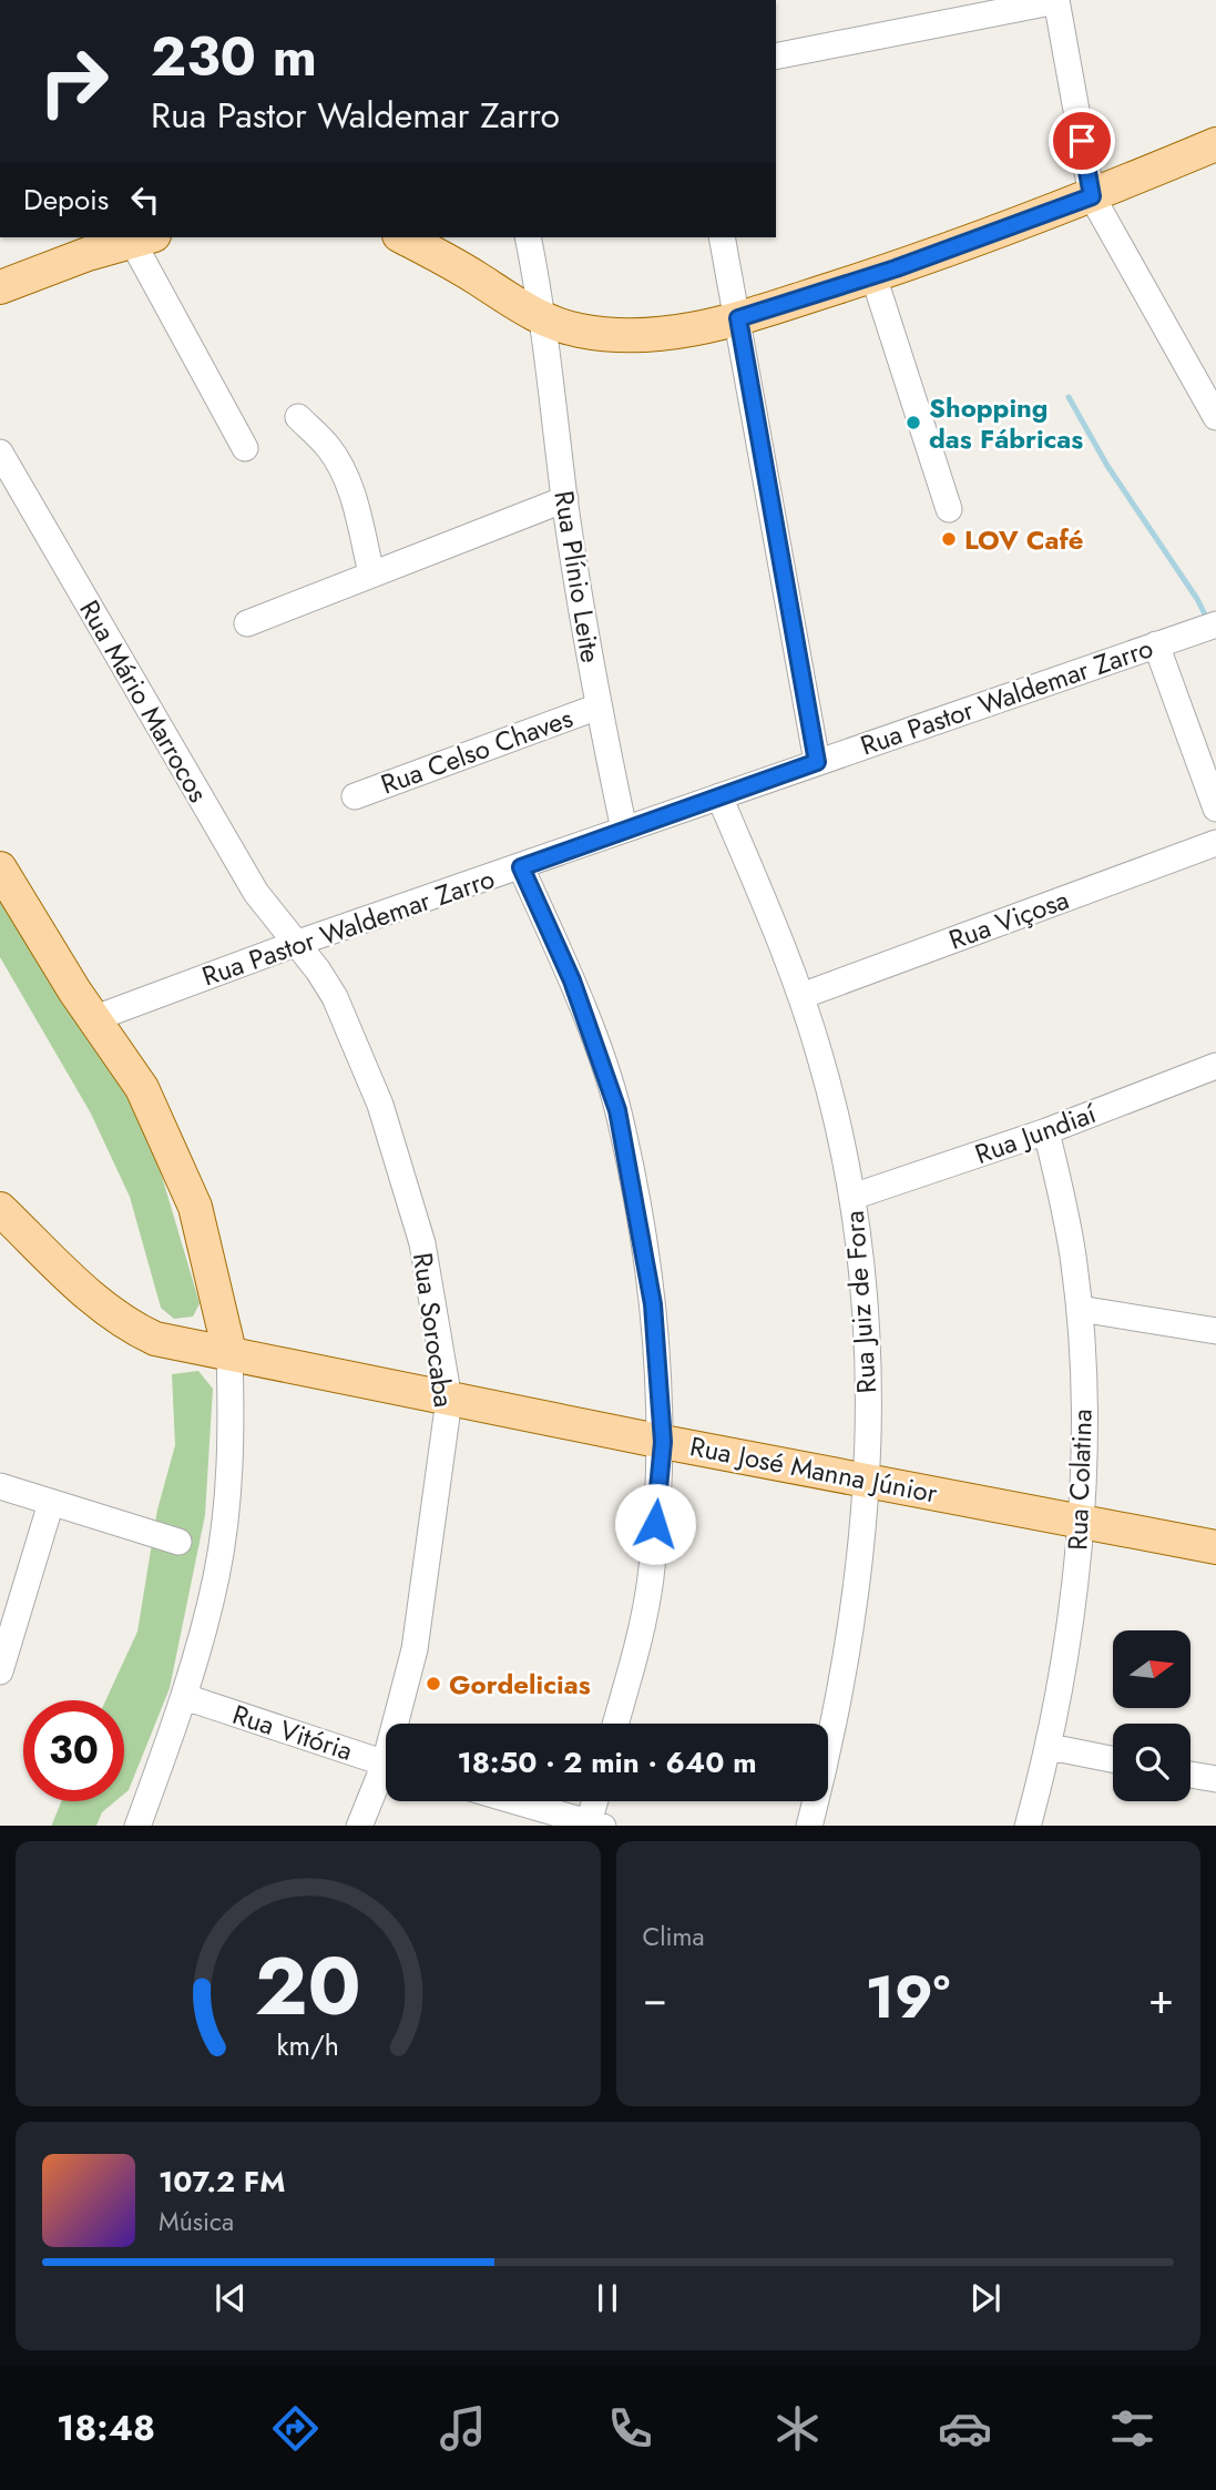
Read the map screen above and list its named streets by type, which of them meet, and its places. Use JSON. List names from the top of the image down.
{
  "streets": {
    "main road": ["Rua José Manna Júnior"],
    "street": [
      "Rua Plínio Leite",
      "Rua Pastor Waldemar Zarro",
      "Rua Mário Marrocos",
      "Rua Celso Chaves",
      "Rua Viçosa",
      "Rua Jundiaí",
      "Rua Juiz de Fora",
      "Rua Sorocaba",
      "Rua Colatina",
      "Rua Vitória"
    ]
  },
  "crossings": [
    ["Rua Plínio Leite", "Rua Pastor Waldemar Zarro"],
    ["Rua Plínio Leite", "Rua Celso Chaves"],
    ["Rua Pastor Waldemar Zarro", "Rua Mário Marrocos"],
    ["Rua Pastor Waldemar Zarro", "Rua Juiz de Fora"],
    ["Rua Pastor Waldemar Zarro", "Rua Sorocaba"],
    ["Rua Mário Marrocos", "Rua Sorocaba"],
    ["Rua Viçosa", "Rua Juiz de Fora"],
    ["Rua Jundiaí", "Rua Juiz de Fora"],
    ["Rua Jundiaí", "Rua Colatina"],
    ["Rua Juiz de Fora", "Rua José Manna Júnior"],
    ["Rua Sorocaba", "Rua José Manna Júnior"],
    ["Rua José Manna Júnior", "Rua Colatina"]
  ],
  "places": ["Shopping das Fábricas", "LOV Café", "Gordelicias"],
  "north": "right",
  "page": {
    "turn": ["230 m", "Rua Pastor Waldemar Zarro"],
    "then": "Depois",
    "limit": "30",
    "trip": "18:50 · 2 min · 640 m",
    "tile": "Clima",
    "heat": ["−", "19°", "+"],
    "song": ["107.2 FM", "Música"],
    "tabs": "18:48",
    "gauge": ["20", "km/h"]
  }
}
